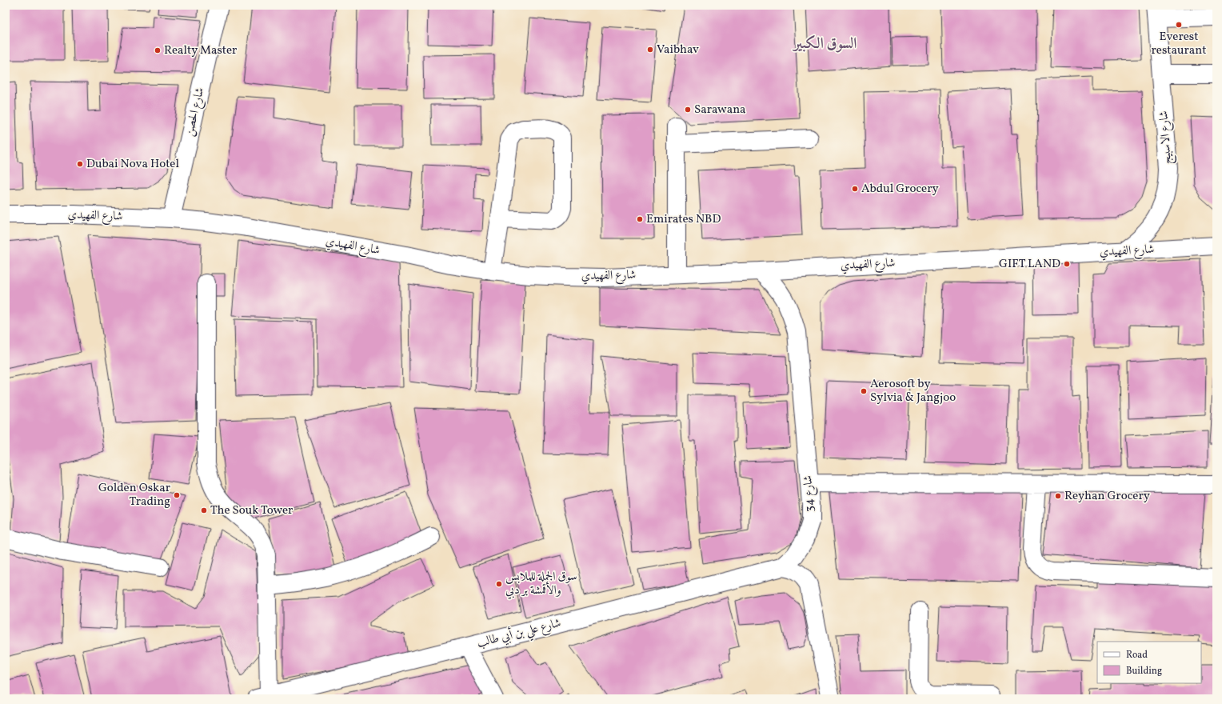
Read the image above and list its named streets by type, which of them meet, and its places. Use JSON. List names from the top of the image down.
{
  "streets": {
    "street": [
      "شارع الحصن",
      "شارع الاسبيج",
      "شارع الفهيدي",
      "شارع 34",
      "شارع علي بن أبي طالب"
    ]
  },
  "crossings": [
    ["شارع الحصن", "شارع الفهيدي"],
    ["شارع الاسبيج", "شارع الفهيدي"],
    ["شارع الفهيدي", "شارع 34"],
    ["شارع 34", "شارع علي بن أبي طالب"]
  ],
  "districts": ["السوق الكبير"],
  "places": [
    "Everest restaurant",
    "Vaibhav",
    "Realty Master",
    "Sarawana",
    "Dubai Nova Hotel",
    "Abdul Grocery",
    "Emirates NBD",
    "GIFT LAND",
    "Aerosoft by Sylvia & Jangjoo",
    "Golden Oskar Trading",
    "Reyhan Grocery",
    "The Souk Tower",
    "سوق الجملة للملابس والأقمشة بر دبي"
  ],
  "legend": ["Road", "Building"]
}
